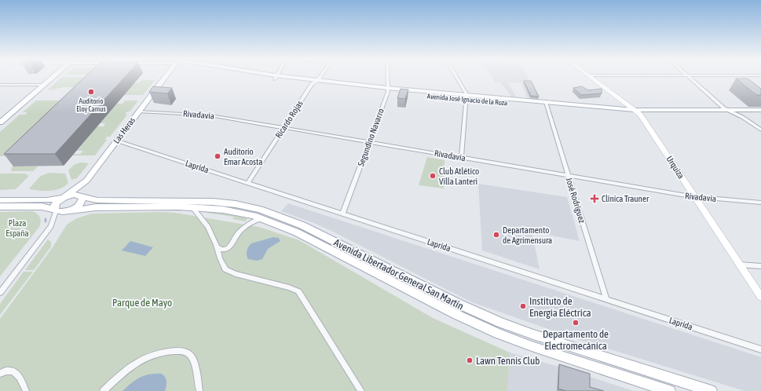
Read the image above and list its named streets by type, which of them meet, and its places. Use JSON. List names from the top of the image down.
{
  "streets": {
    "main road": ["Avenida José Ignacio de la Roza", "Las Heras", "Avenida Libertador General San Martín"],
    "street": [
      "Rivadavia",
      "Ricardo Rojas",
      "Segundino Navarro",
      "Laprida",
      "Urquiza",
      "José Rodríguez"
    ]
  },
  "crossings": [
    ["Avenida José Ignacio de la Roza", "Ricardo Rojas"],
    ["Avenida José Ignacio de la Roza", "Segundino Navarro"],
    ["Avenida José Ignacio de la Roza", "Urquiza"],
    ["Avenida José Ignacio de la Roza", "José Rodríguez"],
    ["Rivadavia", "Ricardo Rojas"],
    ["Rivadavia", "Las Heras"],
    ["Rivadavia", "Segundino Navarro"],
    ["Rivadavia", "Urquiza"],
    ["Rivadavia", "José Rodríguez"],
    ["Ricardo Rojas", "Laprida"],
    ["Las Heras", "Laprida"],
    ["Las Heras", "Avenida Libertador General San Martín"],
    ["Segundino Navarro", "Laprida"],
    ["Laprida", "José Rodríguez"]
  ],
  "parks": ["Plaza España", "Parque de Mayo"],
  "places": {
    "other": [
      "Auditorio Eloy Camus",
      "Auditorio Emar Acosta",
      "Club Atlético Villa Lanteri",
      "Departamento de Agrimensura",
      "Instituto de Energía Eléctrica",
      "Departamento de Electromecánica",
      "Lawn Tennis Club"
    ],
    "health": ["Clínica Trauner"]
  }
}
